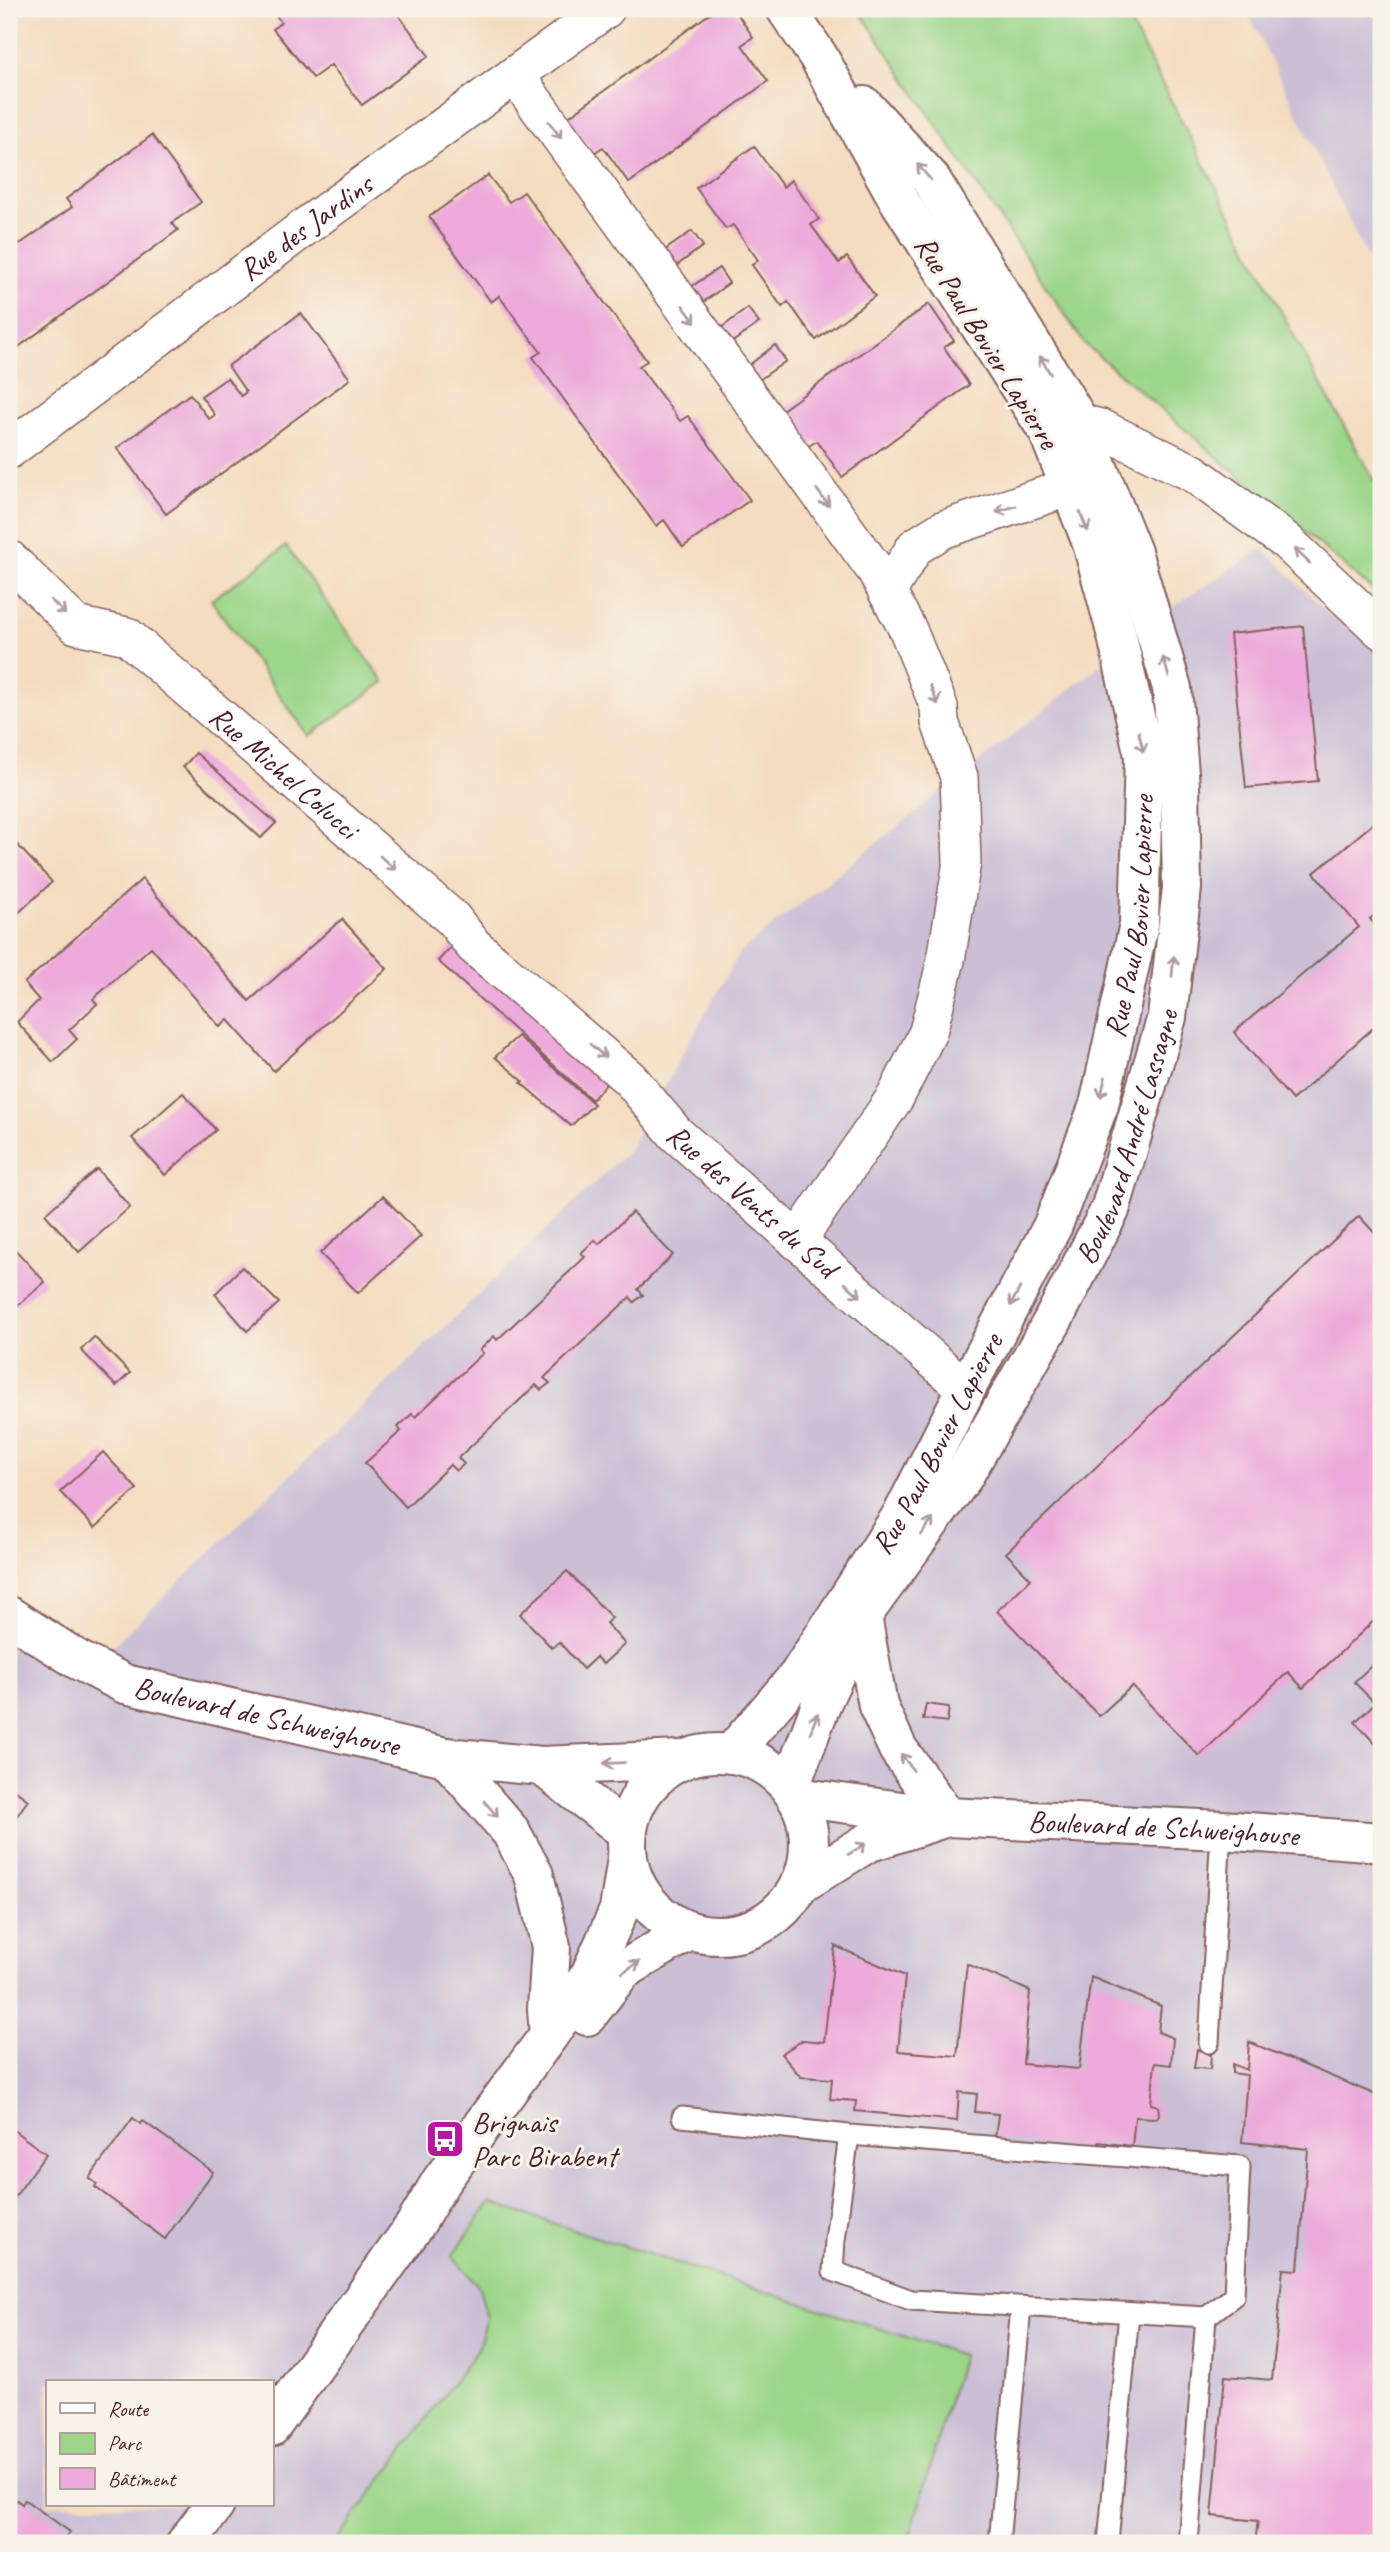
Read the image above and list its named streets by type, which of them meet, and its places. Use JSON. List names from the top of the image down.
{
  "streets": {
    "main road": ["Rue Paul Bovier Lapierre", "Boulevard André Lassagne", "Boulevard de Schweighouse"],
    "street": ["Rue des Jardins", "Rue Michel Colucci", "Rue des Vents du Sud"]
  },
  "crossings": [
    ["Rue Paul Bovier Lapierre", "Boulevard André Lassagne"],
    ["Rue Paul Bovier Lapierre", "Rue des Vents du Sud"],
    ["Rue Paul Bovier Lapierre", "Boulevard de Schweighouse"],
    ["Rue Michel Colucci", "Rue des Vents du Sud"],
    ["Boulevard André Lassagne", "Boulevard de Schweighouse"]
  ],
  "one_way": ["Rue Michel Colucci", "Boulevard André Lassagne", "Rue des Vents du Sud"],
  "places": {
    "bus stop": ["Brignais Parc Birabent"]
  },
  "legend": ["Route", "Parc", "Bâtiment"]
}
